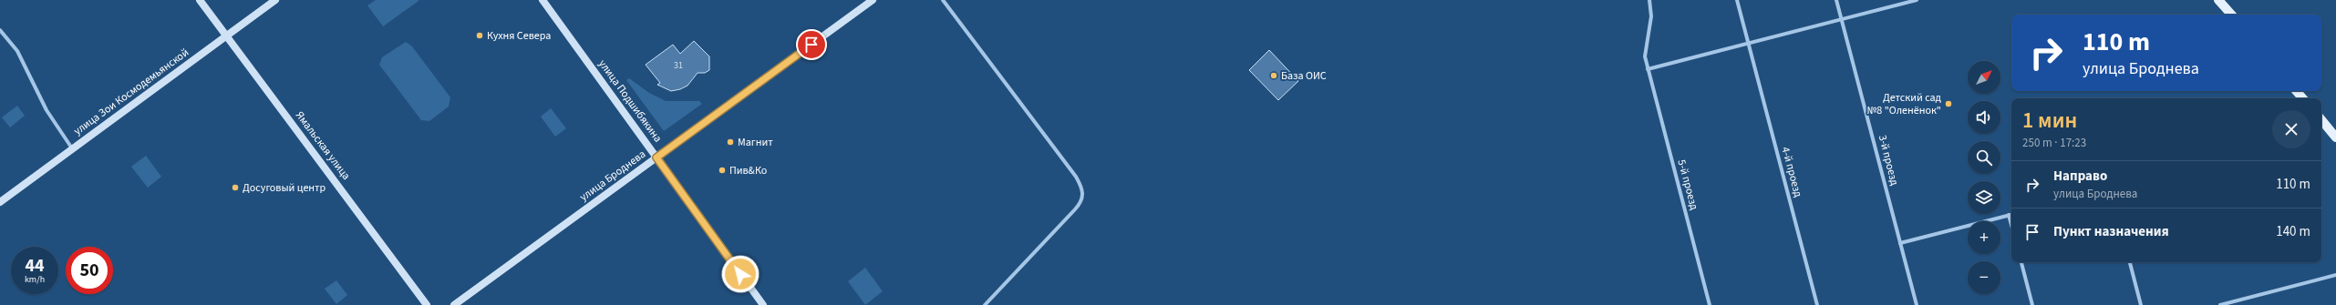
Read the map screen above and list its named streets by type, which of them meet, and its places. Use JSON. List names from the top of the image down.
{
  "streets": {
    "main road": [
      "улица Зои Космодемьянской",
      "улица Подшибякина",
      "Ямальская улица",
      "улица Броднева"
    ],
    "street": ["3-й проезд", "4-й проезд", "5-й проезд"]
  },
  "crossings": [
    ["улица Зои Космодемьянской", "Ямальская улица"],
    ["улица Подшибякина", "улица Броднева"]
  ],
  "places": [
    "Кухня Севера",
    "База ОИС",
    "Детский сад №8 \"Оленёнок\"",
    "Магнит",
    "Пив&Ко",
    "Досуговый центр"
  ],
  "house_numbers": ["31"],
  "north": "top right",
  "page": {
    "turn": ["110 m", "улица Броднева"],
    "map_buttons": ["+", "−"],
    "heading": ["1 мин", "250 m · 17:23"],
    "list": [
      {
        "name": "Направо",
        "note": "улица Броднева",
        "value": "110 m"
      },
      {
        "name": "Пункт назначения",
        "value": "140 m"
      }
    ],
    "speed": "44 km/h",
    "limit": "50"
  }
}
